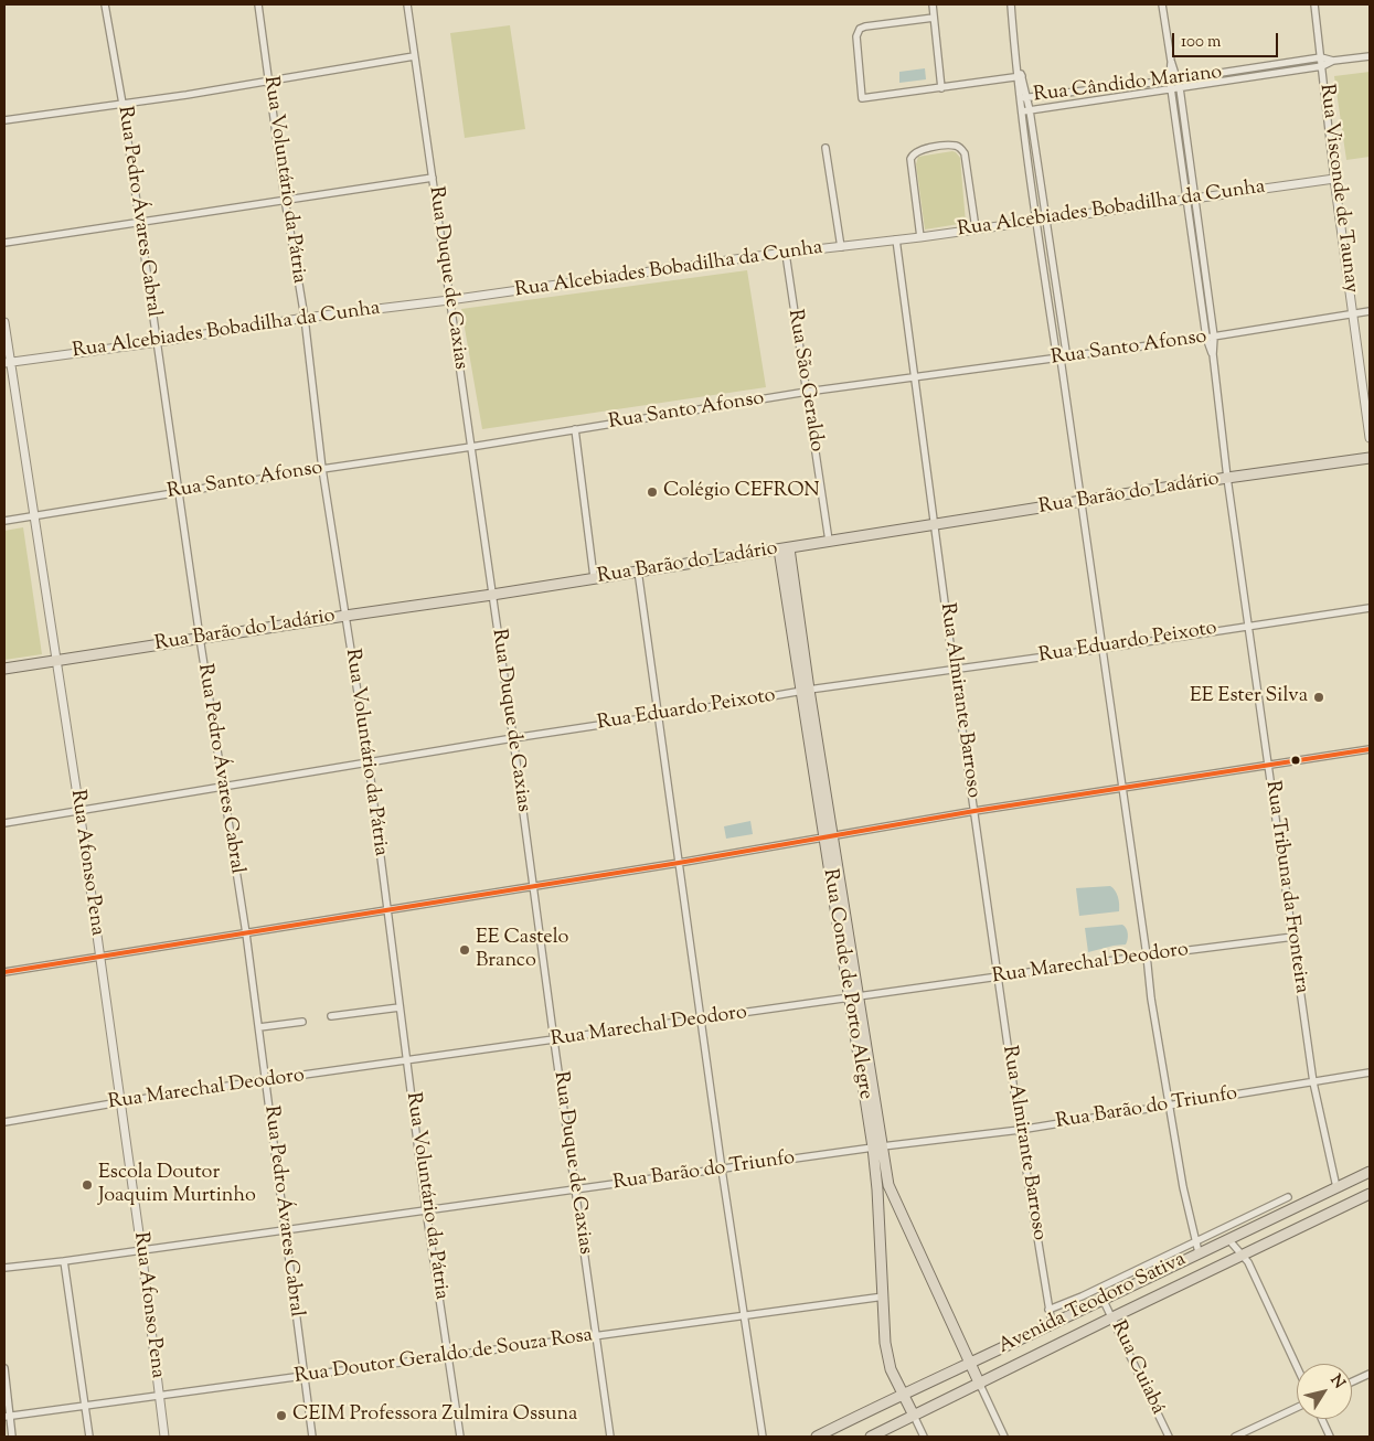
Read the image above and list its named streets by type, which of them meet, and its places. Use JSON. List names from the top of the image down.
{
  "streets": {
    "main road": ["Rua Barão do Ladário", "Rua Conde de Porto Alegre", "Avenida Teodoro Sativa"],
    "street": [
      "Rua Cândido Mariano",
      "Rua Voluntário da Pátria",
      "Rua Visconde de Taunay",
      "Rua Alcebiades Bobadilha da Cunha",
      "Rua Pedro Ávares Cabral",
      "Rua Duque de Caxias",
      "Rua Santo Afonso",
      "Rua São Geraldo",
      "Rua Eduardo Peixoto",
      "Rua Almirante Barroso",
      "Rua Afonso Pena",
      "Rua Tribuna da Fronteira",
      "Rua Marechal Deodoro",
      "Rua Barão do Triunfo",
      "Rua Doutor Geraldo de Souza Rosa",
      "Rua Cuiabá"
    ]
  },
  "crossings": [
    ["Rua Cândido Mariano", "Rua Visconde de Taunay"],
    ["Rua Cândido Mariano", "Rua Tribuna da Fronteira"],
    ["Rua Voluntário da Pátria", "Rua Alcebiades Bobadilha da Cunha"],
    ["Rua Voluntário da Pátria", "Rua Santo Afonso"],
    ["Rua Voluntário da Pátria", "Rua Barão do Ladário"],
    ["Rua Voluntário da Pátria", "Rua Eduardo Peixoto"],
    ["Rua Voluntário da Pátria", "Rua Marechal Deodoro"],
    ["Rua Voluntário da Pátria", "Rua Barão do Triunfo"],
    ["Rua Voluntário da Pátria", "Rua Doutor Geraldo de Souza Rosa"],
    ["Rua Visconde de Taunay", "Rua Alcebiades Bobadilha da Cunha"],
    ["Rua Visconde de Taunay", "Rua Santo Afonso"],
    ["Rua Alcebiades Bobadilha da Cunha", "Rua Pedro Ávares Cabral"],
    ["Rua Alcebiades Bobadilha da Cunha", "Rua Duque de Caxias"],
    ["Rua Alcebiades Bobadilha da Cunha", "Rua São Geraldo"],
    ["Rua Alcebiades Bobadilha da Cunha", "Rua Almirante Barroso"],
    ["Rua Alcebiades Bobadilha da Cunha", "Rua Afonso Pena"],
    ["Rua Alcebiades Bobadilha da Cunha", "Rua Tribuna da Fronteira"],
    ["Rua Pedro Ávares Cabral", "Rua Santo Afonso"],
    ["Rua Pedro Ávares Cabral", "Rua Barão do Ladário"],
    ["Rua Pedro Ávares Cabral", "Rua Eduardo Peixoto"],
    ["Rua Pedro Ávares Cabral", "Rua Marechal Deodoro"],
    ["Rua Pedro Ávares Cabral", "Rua Barão do Triunfo"],
    ["Rua Pedro Ávares Cabral", "Rua Doutor Geraldo de Souza Rosa"],
    ["Rua Duque de Caxias", "Rua Santo Afonso"],
    ["Rua Duque de Caxias", "Rua Barão do Ladário"],
    ["Rua Duque de Caxias", "Rua Eduardo Peixoto"],
    ["Rua Duque de Caxias", "Rua Marechal Deodoro"],
    ["Rua Duque de Caxias", "Rua Barão do Triunfo"],
    ["Rua Duque de Caxias", "Rua Doutor Geraldo de Souza Rosa"],
    ["Rua Santo Afonso", "Rua São Geraldo"],
    ["Rua Santo Afonso", "Rua Almirante Barroso"],
    ["Rua Santo Afonso", "Rua Afonso Pena"],
    ["Rua Santo Afonso", "Rua Tribuna da Fronteira"],
    ["Rua São Geraldo", "Rua Barão do Ladário"],
    ["Rua Barão do Ladário", "Rua Almirante Barroso"],
    ["Rua Barão do Ladário", "Rua Afonso Pena"],
    ["Rua Barão do Ladário", "Rua Tribuna da Fronteira"],
    ["Rua Barão do Ladário", "Rua Conde de Porto Alegre"],
    ["Rua Eduardo Peixoto", "Rua Almirante Barroso"],
    ["Rua Eduardo Peixoto", "Rua Afonso Pena"],
    ["Rua Eduardo Peixoto", "Rua Tribuna da Fronteira"],
    ["Rua Eduardo Peixoto", "Rua Conde de Porto Alegre"],
    ["Rua Almirante Barroso", "Rua Marechal Deodoro"],
    ["Rua Almirante Barroso", "Rua Barão do Triunfo"],
    ["Rua Almirante Barroso", "Avenida Teodoro Sativa"],
    ["Rua Afonso Pena", "Rua Marechal Deodoro"],
    ["Rua Afonso Pena", "Rua Barão do Triunfo"],
    ["Rua Afonso Pena", "Rua Doutor Geraldo de Souza Rosa"],
    ["Rua Tribuna da Fronteira", "Rua Marechal Deodoro"],
    ["Rua Tribuna da Fronteira", "Rua Barão do Triunfo"],
    ["Rua Tribuna da Fronteira", "Avenida Teodoro Sativa"],
    ["Rua Marechal Deodoro", "Rua Conde de Porto Alegre"],
    ["Rua Conde de Porto Alegre", "Rua Barão do Triunfo"],
    ["Rua Conde de Porto Alegre", "Avenida Teodoro Sativa"],
    ["Rua Conde de Porto Alegre", "Rua Doutor Geraldo de Souza Rosa"],
    ["Avenida Teodoro Sativa", "Rua Cuiabá"]
  ],
  "places": [
    "Colégio CEFRON",
    "EE Ester Silva",
    "EE Castelo Branco",
    "Escola Doutor Joaquim Murtinho",
    "CEIM Professora Zulmira Ossuna"
  ],
  "scale_bar": "100 m",
  "north": "top right"
}
